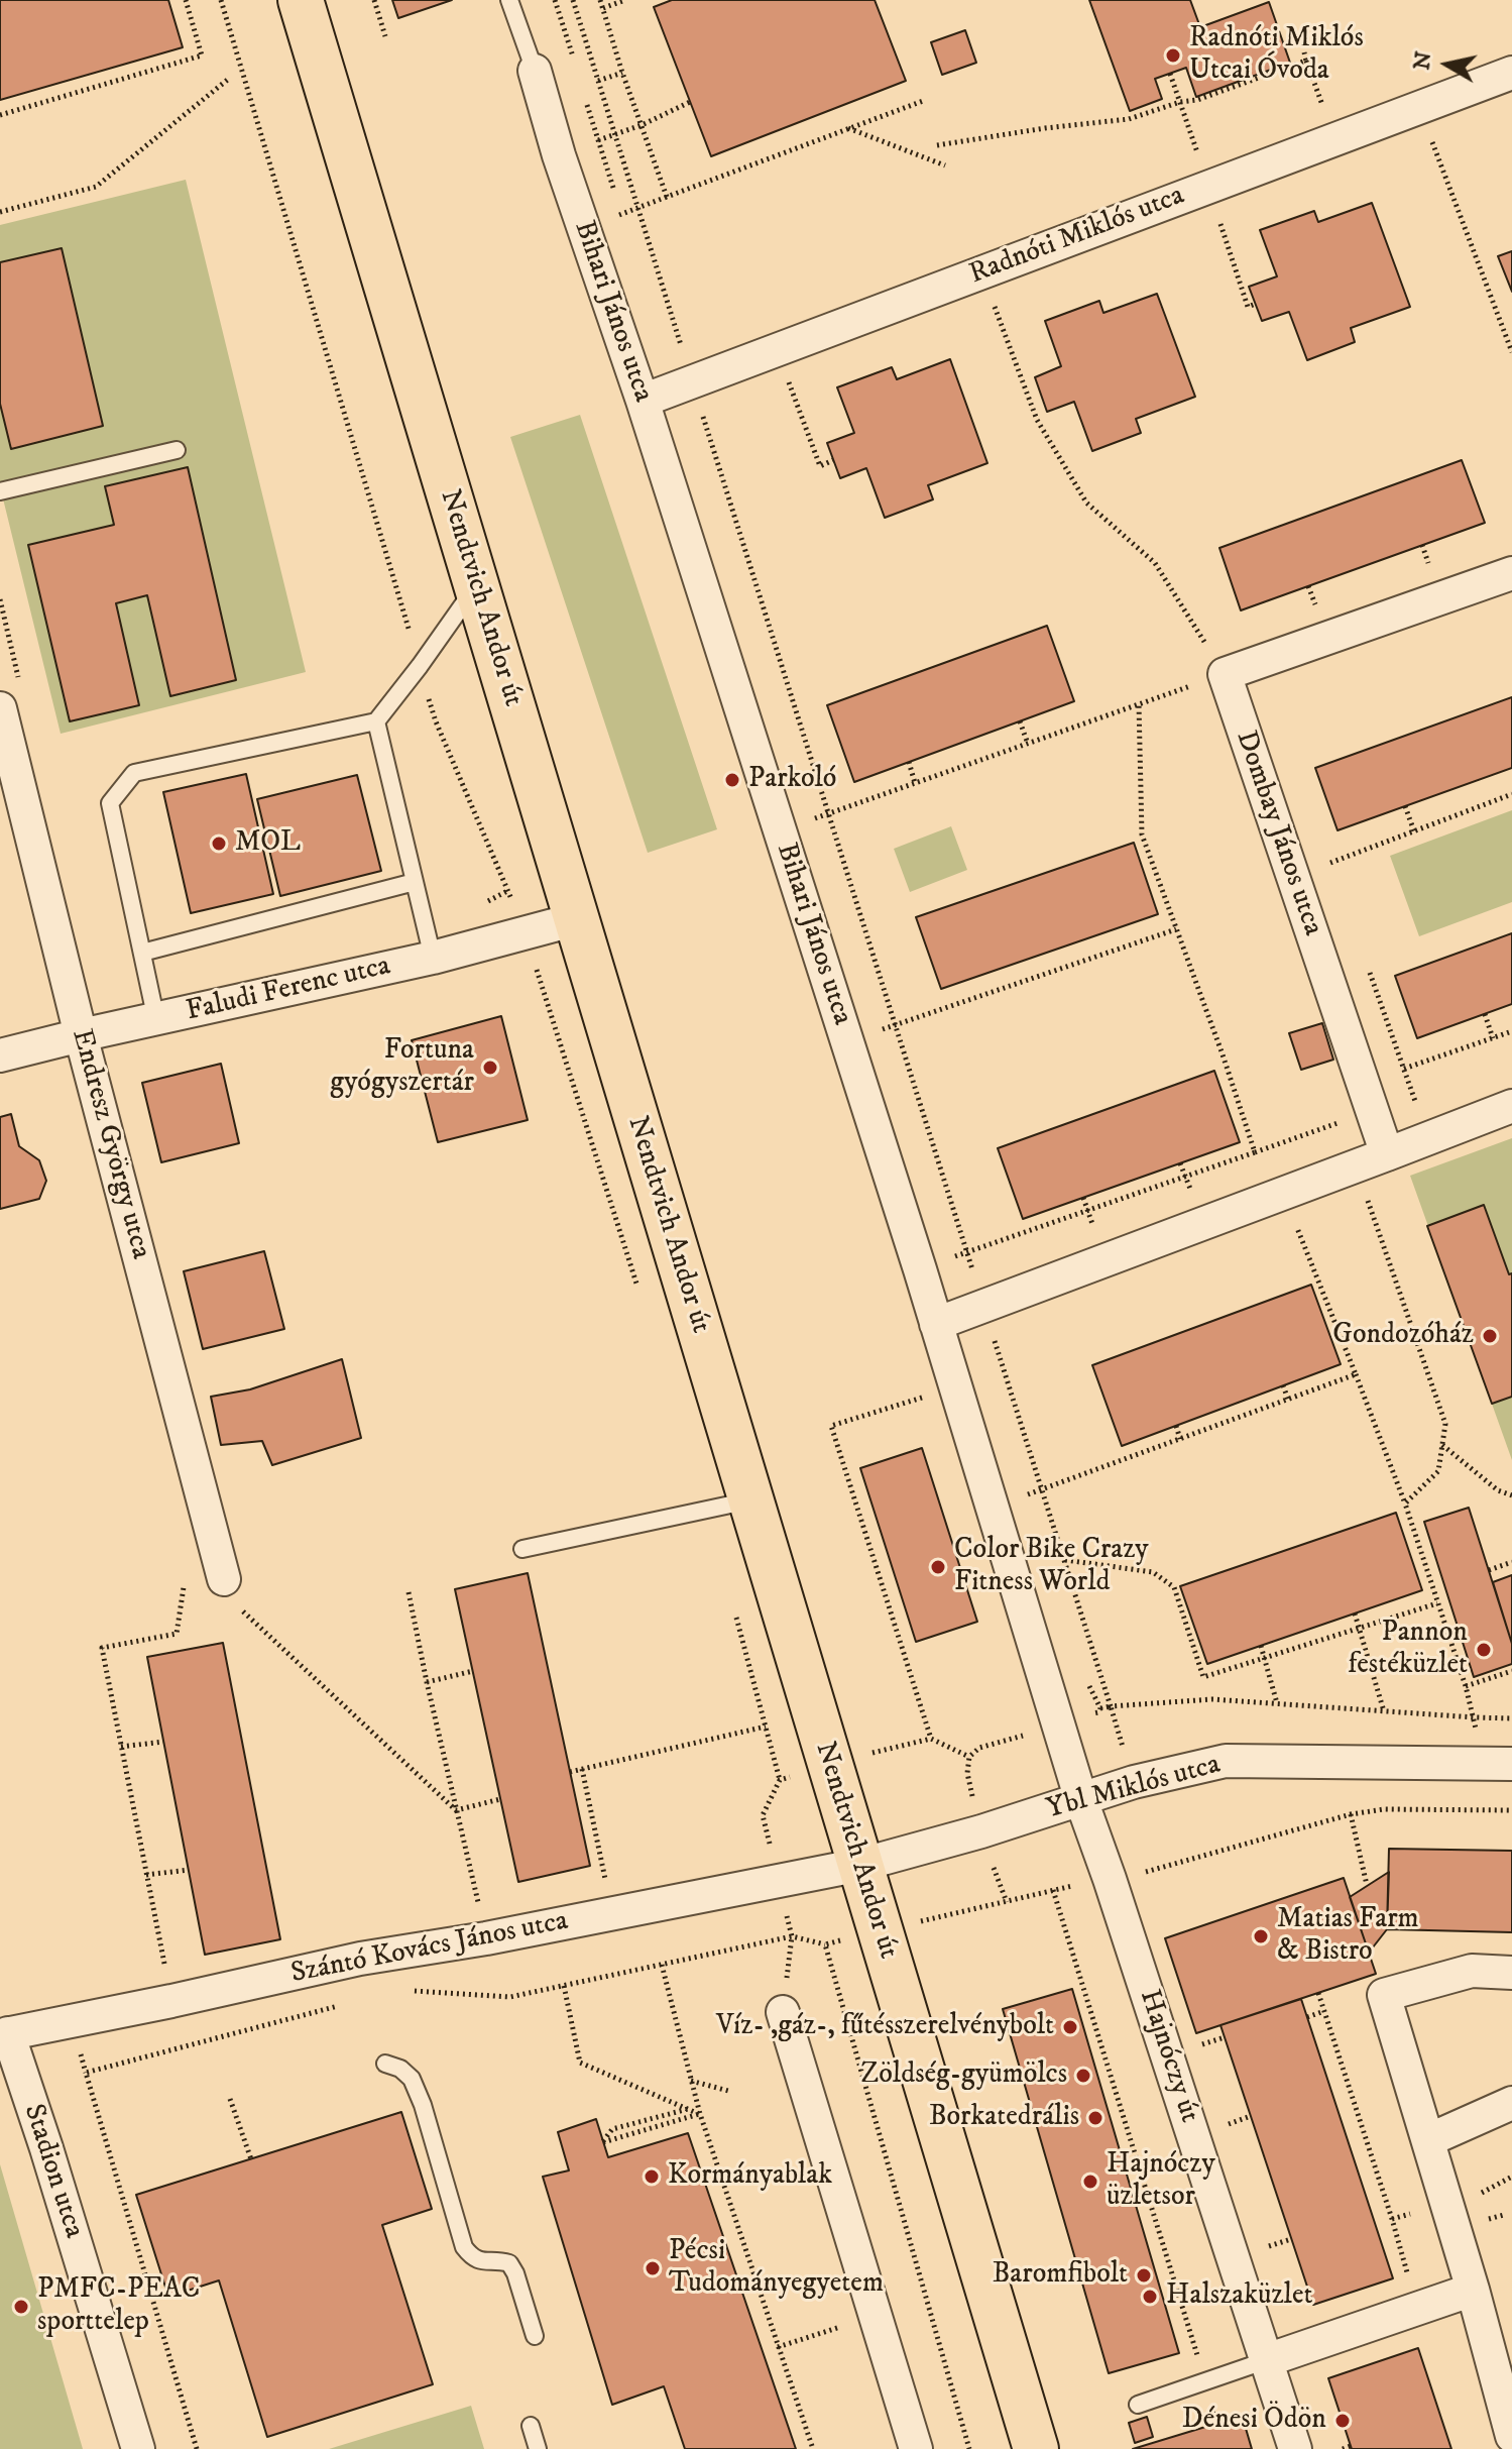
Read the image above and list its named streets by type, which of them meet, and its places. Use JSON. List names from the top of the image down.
{
  "streets": {
    "main road": ["Nendtvich Andor út"],
    "street": [
      "Radnóti Miklós utca",
      "Bihari János utca",
      "Dombay János utca",
      "Faludi Ferenc utca",
      "Endresz György utca",
      "Ybl Miklós utca",
      "Szántó Kovács János utca",
      "Hajnóczy út",
      "Stadion utca"
    ]
  },
  "crossings": [
    ["Radnóti Miklós utca", "Bihari János utca"],
    ["Bihari János utca", "Ybl Miklós utca"],
    ["Bihari János utca", "Hajnóczy út"],
    ["Nendtvich Andor út", "Faludi Ferenc utca"],
    ["Nendtvich Andor út", "Ybl Miklós utca"],
    ["Nendtvich Andor út", "Szántó Kovács János utca"],
    ["Faludi Ferenc utca", "Endresz György utca"],
    ["Ybl Miklós utca", "Szántó Kovács János utca"],
    ["Ybl Miklós utca", "Hajnóczy út"],
    ["Szántó Kovács János utca", "Stadion utca"]
  ],
  "places": [
    "Radnóti Miklós Utcai Óvoda",
    "Parkoló",
    "MOL",
    "Fortuna gyógyszertár",
    "Gondozóház",
    "Color Bike Crazy Fitness World",
    "Pannon festéküzlet",
    "Matias Farm & Bistro",
    "Víz- ,gáz-, fűtésszerelvénybolt",
    "Zöldség-gyümölcs",
    "Borkatedrális",
    "Kormányablak",
    "Hajnóczy üzletsor",
    "Pécsi Tudományegyetem",
    "Baromfibolt",
    "Halszaküzlet",
    "PMFC-PEAC sporttelep",
    "Dénesi Ödön"
  ],
  "north": "left"
}
